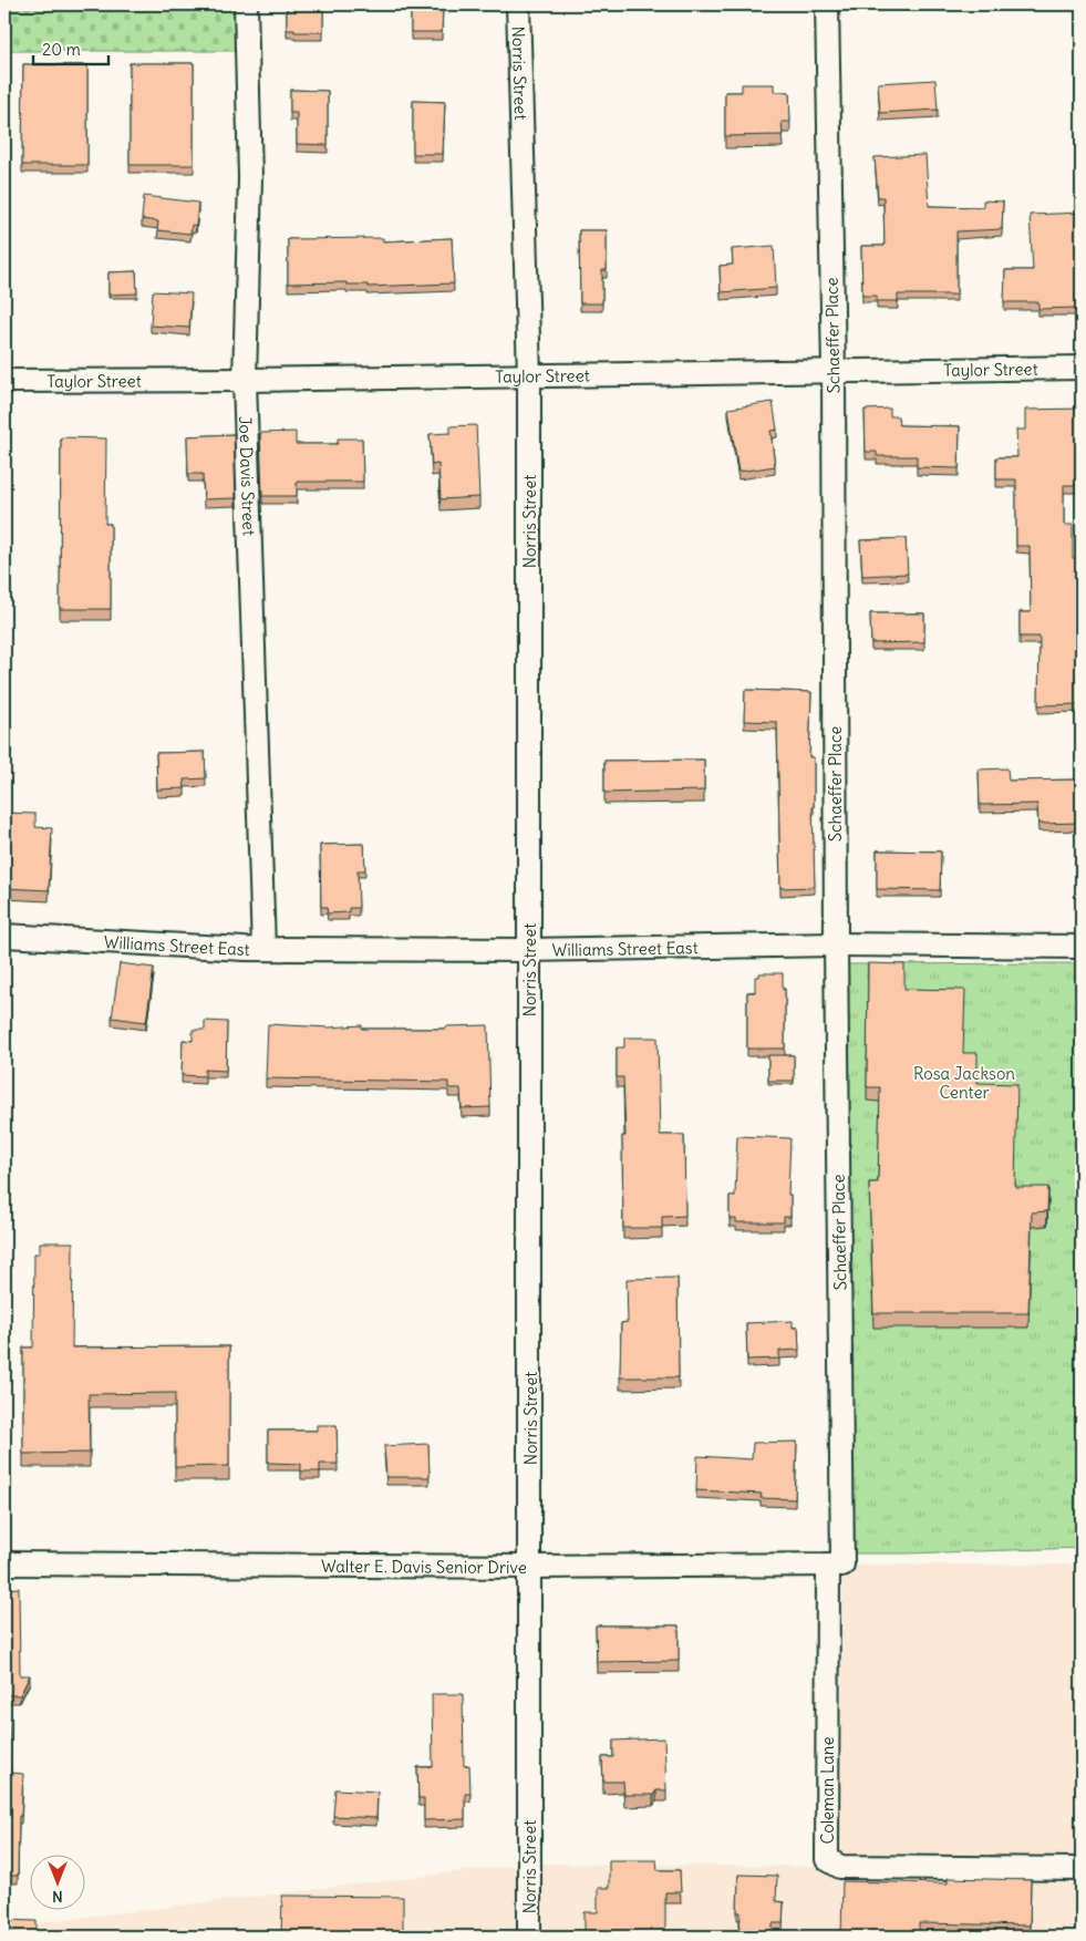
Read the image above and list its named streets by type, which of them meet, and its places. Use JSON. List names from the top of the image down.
{
  "streets": {
    "street": [
      "Norris Street",
      "Schaeffer Place",
      "Taylor Street",
      "Joe Davis Street",
      "Williams Street East",
      "Walter E. Davis Senior Drive",
      "Coleman Lane"
    ]
  },
  "crossings": [
    ["Norris Street", "Taylor Street"],
    ["Norris Street", "Williams Street East"],
    ["Norris Street", "Walter E. Davis Senior Drive"],
    ["Schaeffer Place", "Taylor Street"],
    ["Schaeffer Place", "Williams Street East"],
    ["Schaeffer Place", "Walter E. Davis Senior Drive"],
    ["Schaeffer Place", "Coleman Lane"],
    ["Taylor Street", "Joe Davis Street"],
    ["Joe Davis Street", "Williams Street East"],
    ["Walter E. Davis Senior Drive", "Coleman Lane"]
  ],
  "parks": ["Rosa Jackson Center"],
  "scale_bar": "20 m",
  "north": "bottom"
}
